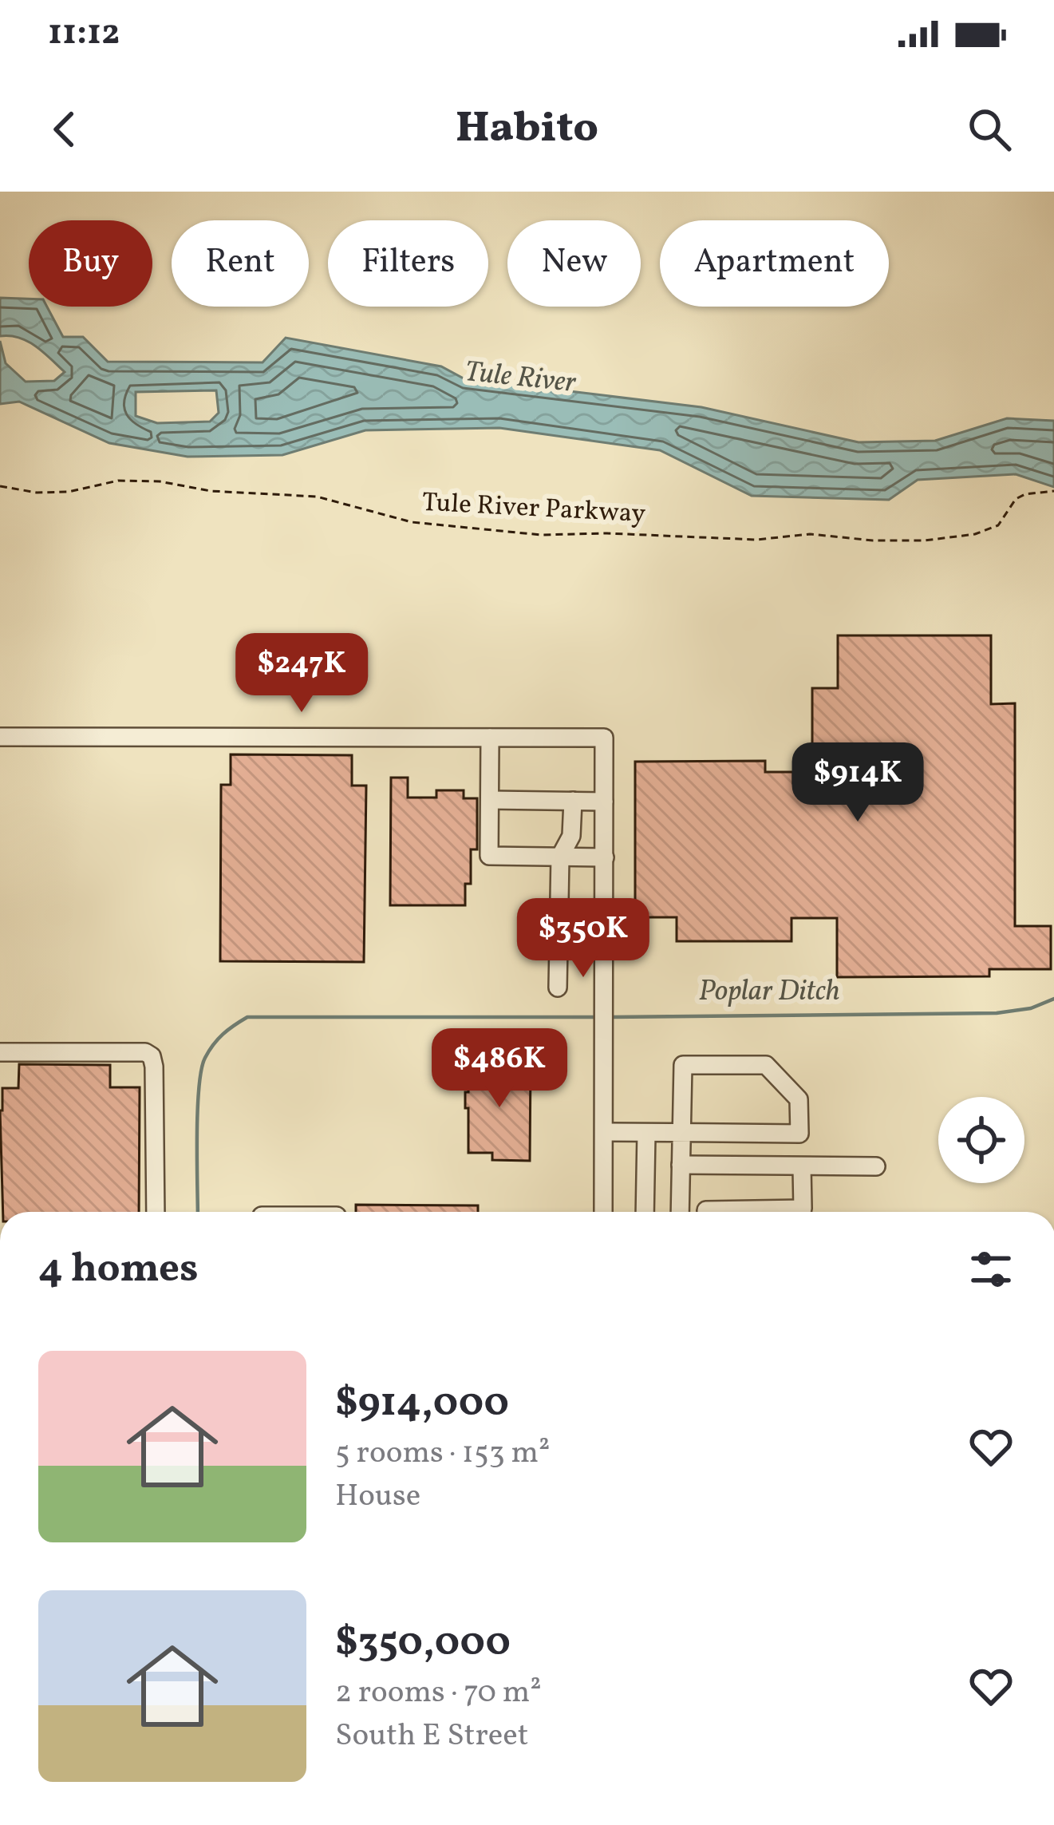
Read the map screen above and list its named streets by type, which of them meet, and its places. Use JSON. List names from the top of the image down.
{
  "streets": {
    "path": ["Tule River Parkway"]
  },
  "water": ["Tule River", "Poplar Ditch"],
  "page": {
    "status": "11:12",
    "header": "Habito",
    "chip": [
      "Buy",
      "Rent",
      "Filters",
      "New",
      "Apartment"
    ],
    "price": [
      "$247K",
      "$914K",
      "$350K",
      "$486K"
    ],
    "heading": "4 homes",
    "list": [
      {
        "name": "$914,000",
        "note": "5 rooms · 153 m² · House"
      },
      {
        "name": "$350,000",
        "note": "2 rooms · 70 m² · South E Street"
      }
    ]
  }
}
